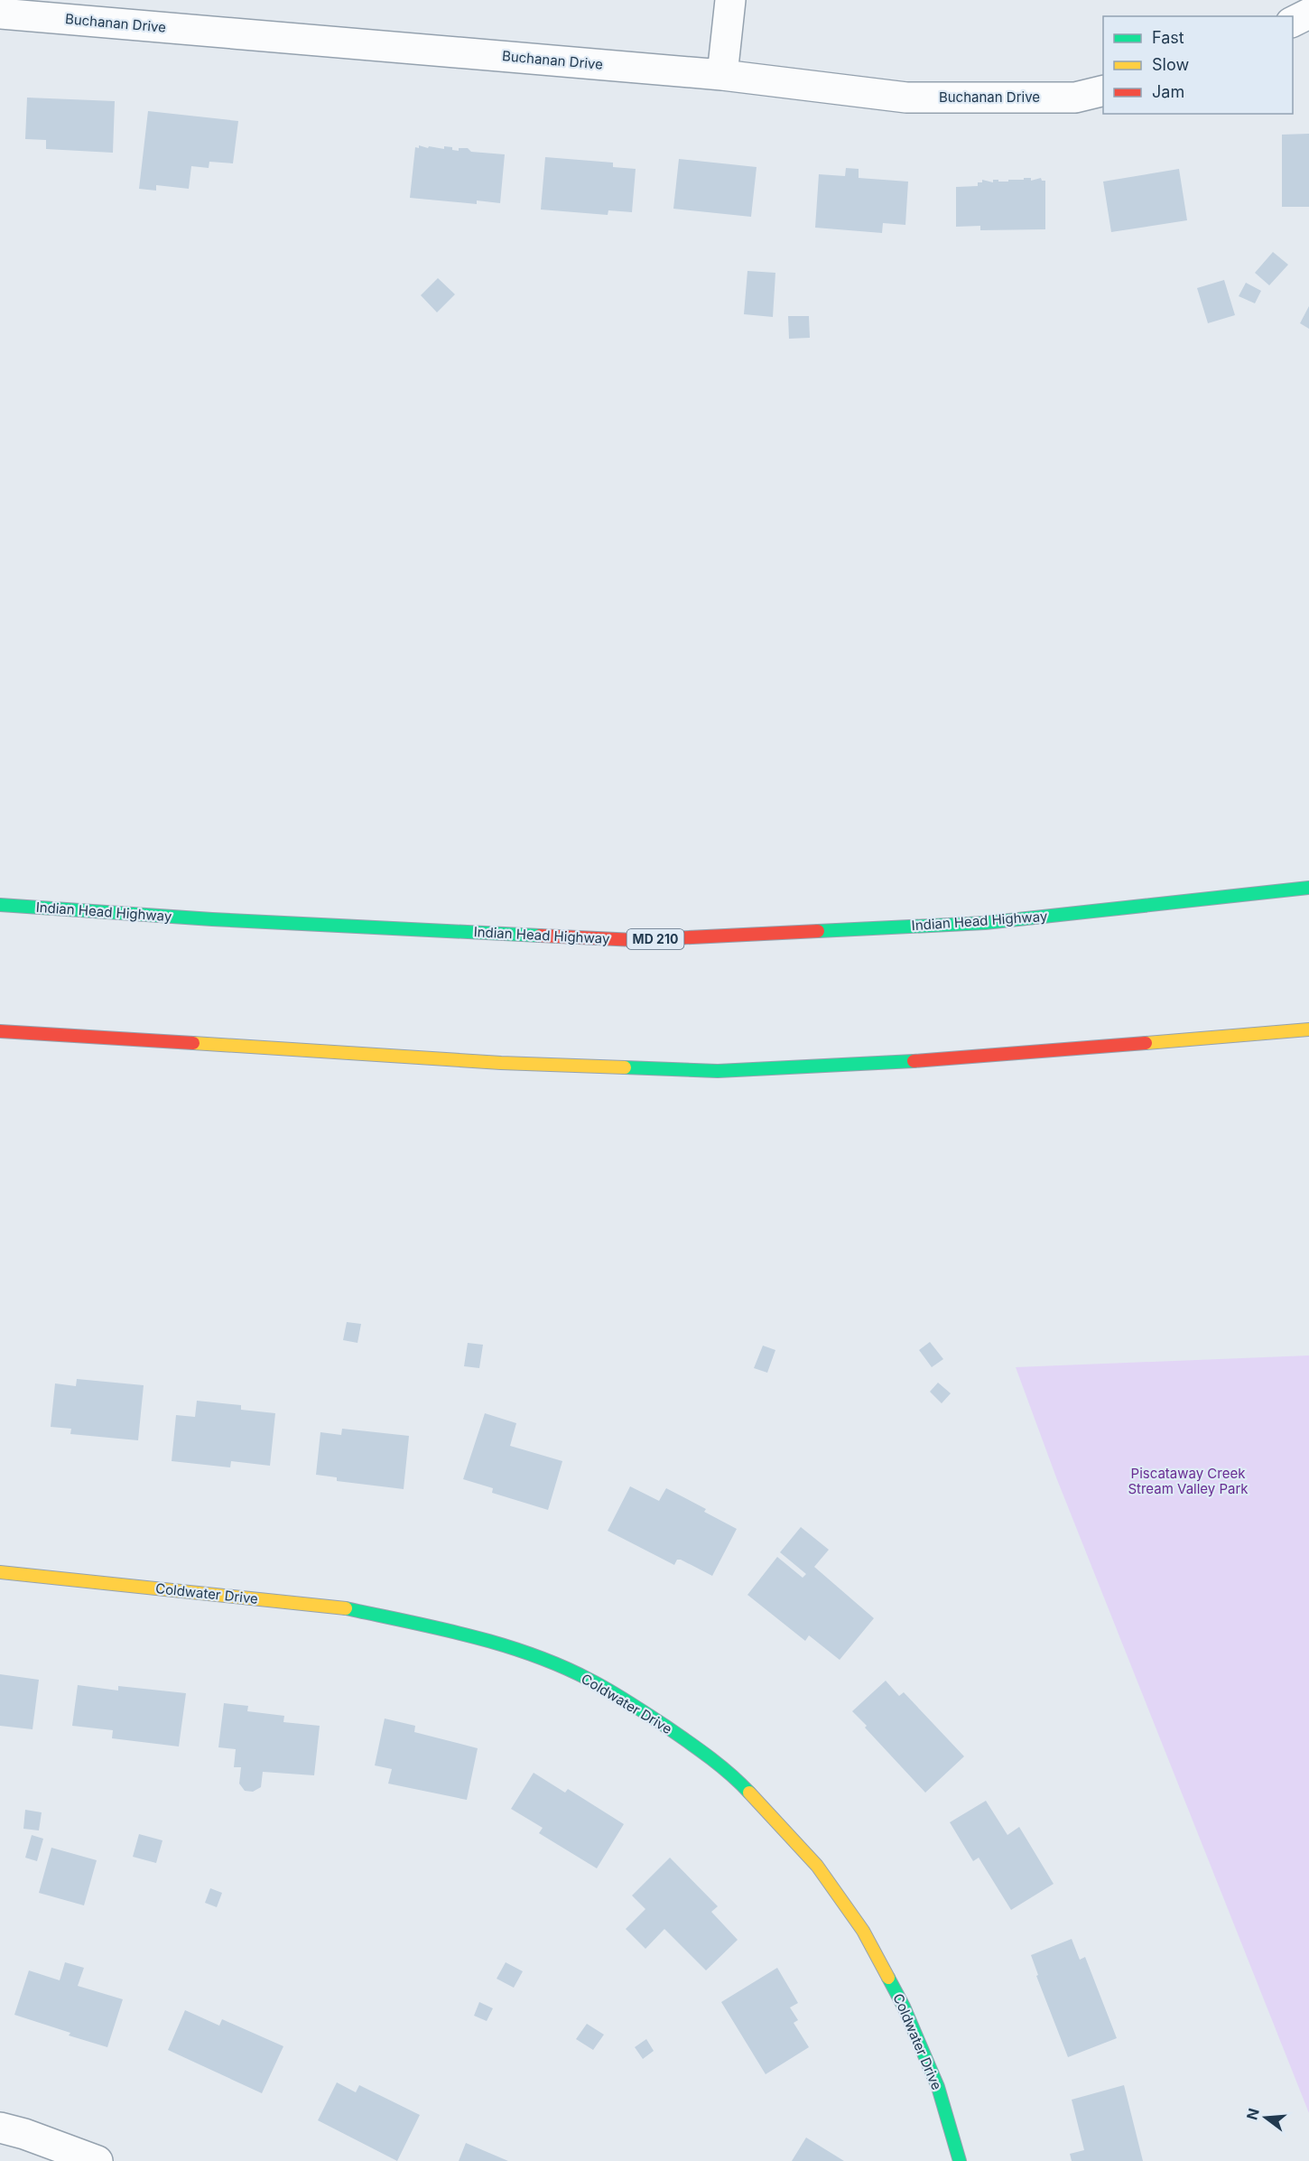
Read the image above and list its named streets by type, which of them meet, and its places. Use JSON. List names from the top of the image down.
{
  "streets": {
    "main road": ["Indian Head Highway", "MD 210", "Coldwater Drive"],
    "street": ["Buchanan Drive"]
  },
  "parks": ["Piscataway Creek Stream Valley Park"],
  "legend": ["Fast", "Slow", "Jam"],
  "north": "left"
}
